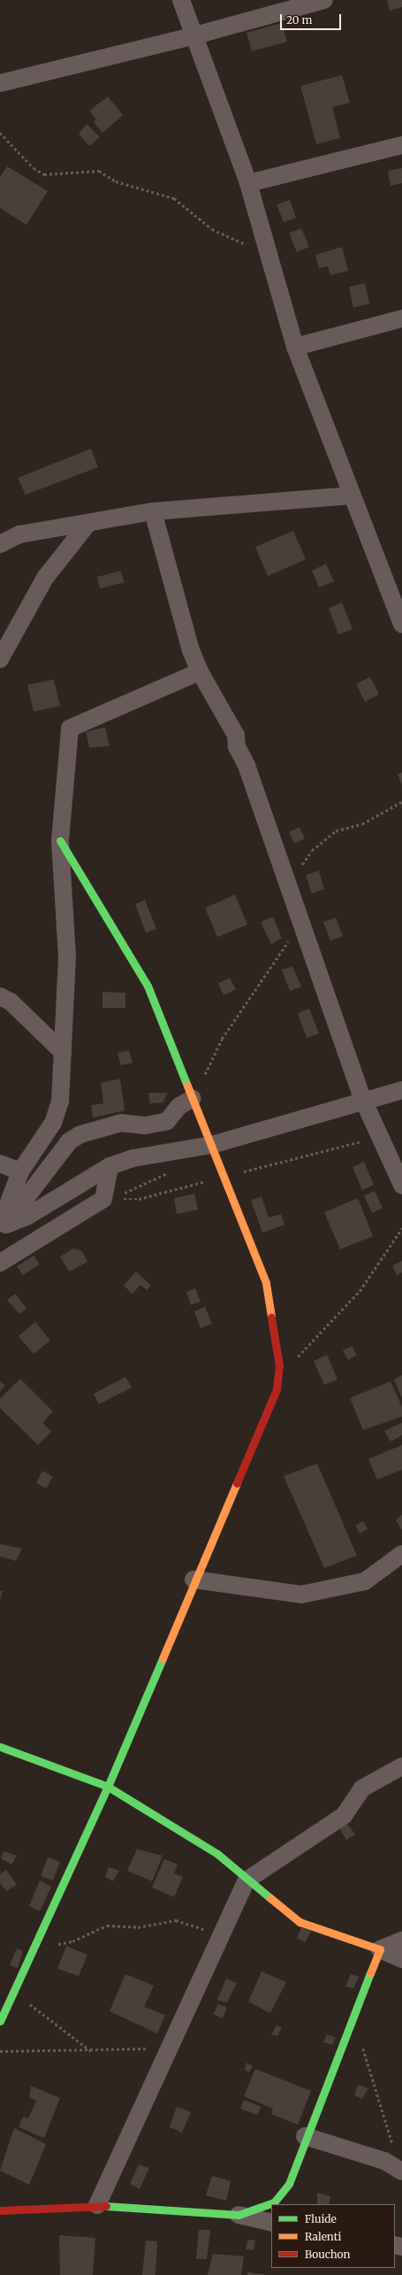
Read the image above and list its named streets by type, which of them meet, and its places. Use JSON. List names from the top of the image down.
{
  "legend": ["Fluide", "Ralenti", "Bouchon"],
  "scale_bar": "20 m"
}
